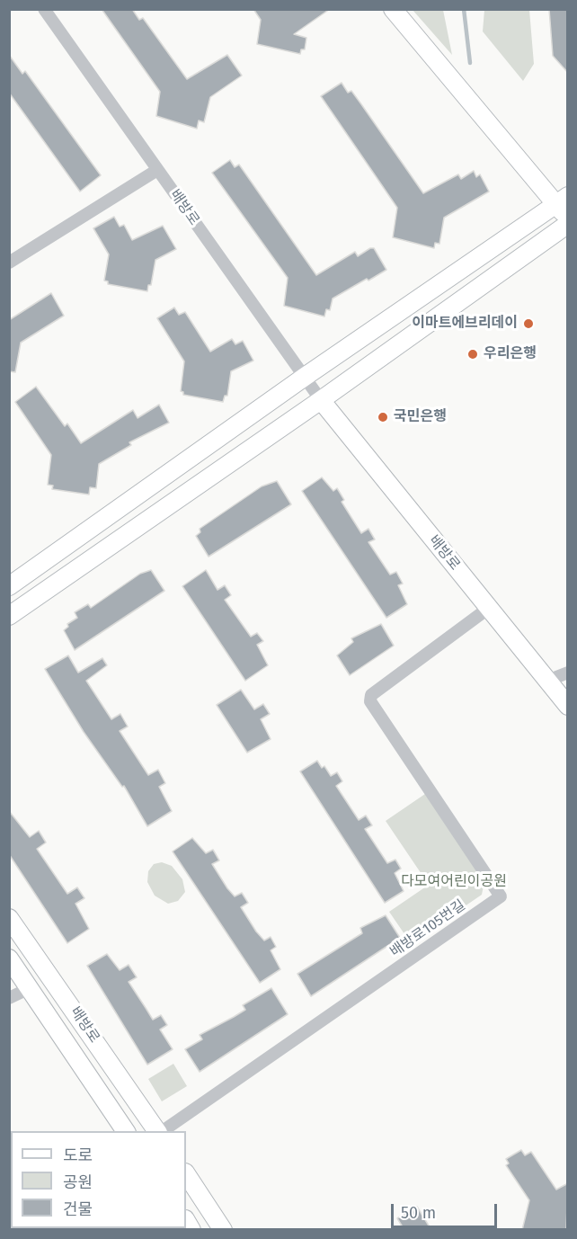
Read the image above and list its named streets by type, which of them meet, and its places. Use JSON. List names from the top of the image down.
{
  "streets": {
    "street": ["배방로", "배방로105번길"]
  },
  "crossings": [
    ["배방로", "배방로105번길"]
  ],
  "parks": ["다모여어린이공원"],
  "places": ["이마트에브리데이", "우리은행", "국민은행"],
  "legend": ["도로", "공원", "건물"],
  "scale_bar": "50 m"
}
